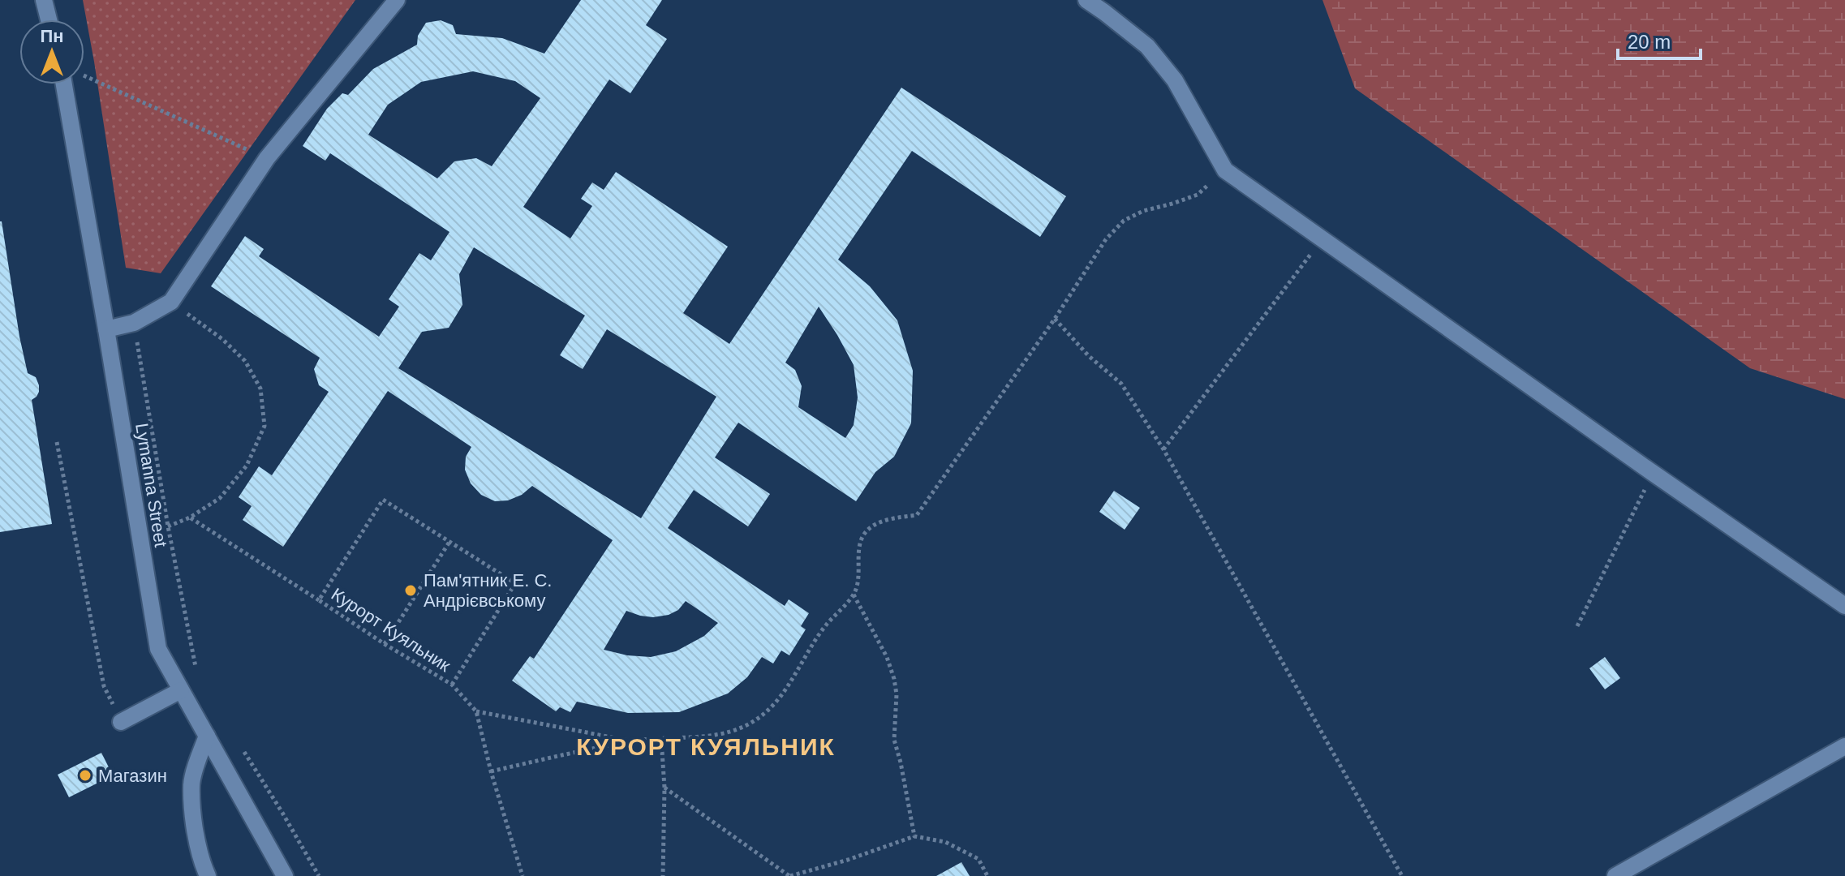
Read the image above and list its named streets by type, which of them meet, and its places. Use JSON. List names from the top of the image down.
{
  "streets": {
    "street": ["Lymanna Street"],
    "path": ["Курорт Куяльник"]
  },
  "districts": ["КУРОРТ КУЯЛЬНИК"],
  "places": ["Пам'ятник Е. С. Андрієвському", "Магазин"],
  "scale_bar": "20 m",
  "north": "top"
}
